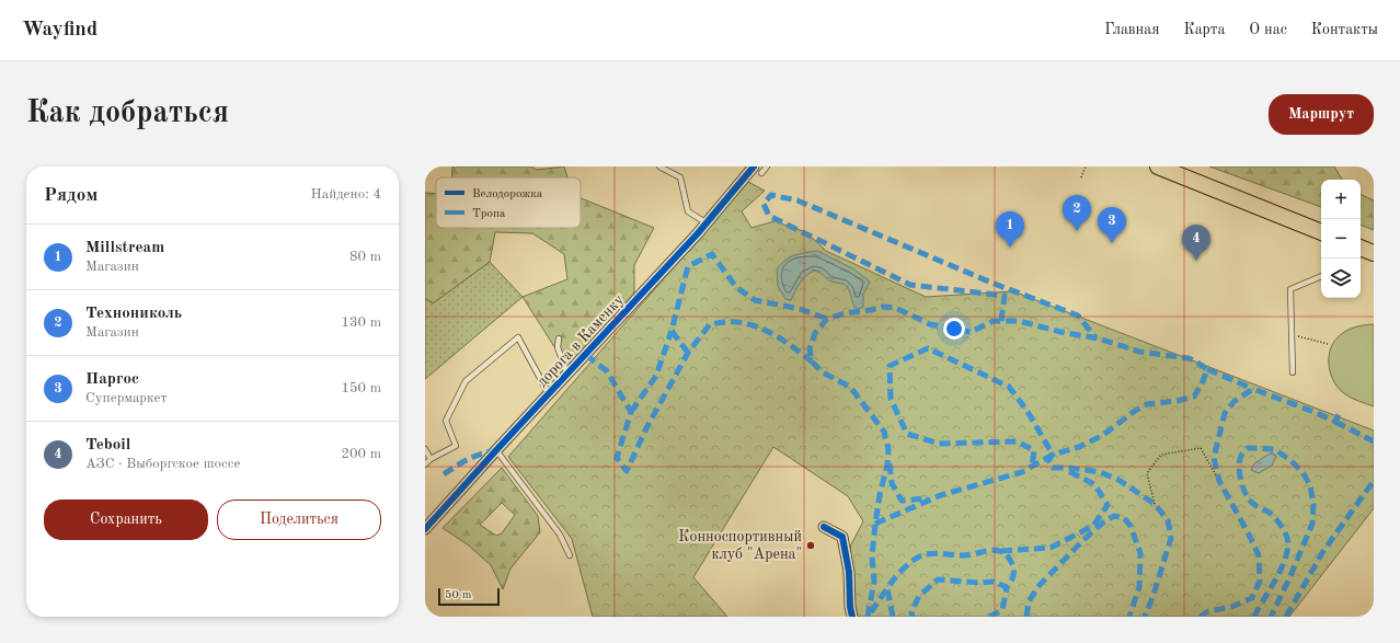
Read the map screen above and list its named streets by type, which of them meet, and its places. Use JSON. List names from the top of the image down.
{
  "streets": {
    "street": ["дорога в Каменку"]
  },
  "places": ["Конноспортивный клуб \"Арена\""],
  "legend": ["Велодорожка", "Тропа"],
  "scale_bar": "50 m",
  "page": {
    "header": "Wayfind",
    "nav": [
      "Главная",
      "Карта",
      "О нас",
      "Контакты"
    ],
    "buttons": [
      "Маршрут",
      ["Сохранить", "Поделиться"]
    ],
    "title": "Как добраться",
    "heading": ["Рядом", "Найдено: 4"],
    "map_buttons": ["+", "−"],
    "pins": [
      "2",
      "3",
      "1",
      "4"
    ],
    "list": [
      {
        "mark": "1",
        "name": "Millstream",
        "note": "Магазин",
        "value": "80 m"
      },
      {
        "mark": "2",
        "name": "Технониколь",
        "note": "Магазин",
        "value": "130 m"
      },
      {
        "mark": "3",
        "name": "Паргос",
        "note": "Супермаркет",
        "value": "150 m"
      },
      {
        "mark": "4",
        "name": "Teboil",
        "note": "АЗС · Выборгское шоссе",
        "value": "200 m"
      }
    ],
    "scale": "50 m"
  }
}
